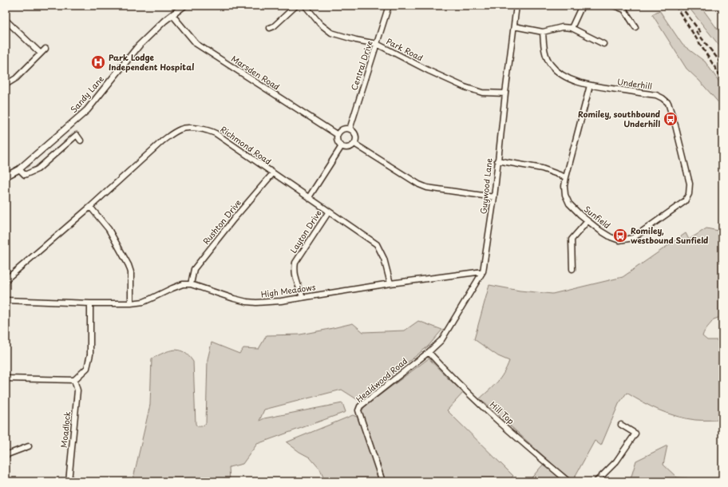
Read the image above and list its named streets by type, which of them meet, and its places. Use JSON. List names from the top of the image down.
{
  "streets": {
    "street": [
      "Park Road",
      "Central Drive",
      "Marsden Road",
      "Underhill",
      "Sandy Lane",
      "Richmond Road",
      "Guywood Lane",
      "Sunfield",
      "Rushton Drive",
      "Layton Drive",
      "High Meadows",
      "Healdwood Road",
      "Hill Top",
      "Moadlock"
    ]
  },
  "crossings": [
    ["Park Road", "Central Drive"],
    ["Park Road", "Guywood Lane"],
    ["Central Drive", "Marsden Road"],
    ["Marsden Road", "Sandy Lane"],
    ["Underhill", "Sunfield"],
    ["Richmond Road", "Rushton Drive"],
    ["Richmond Road", "Layton Drive"],
    ["Richmond Road", "High Meadows"],
    ["Guywood Lane", "High Meadows"],
    ["Guywood Lane", "Healdwood Road"],
    ["Guywood Lane", "Hill Top"],
    ["Rushton Drive", "High Meadows"],
    ["Layton Drive", "High Meadows"],
    ["Healdwood Road", "Hill Top"]
  ],
  "places": {
    "hospital": ["Park Lodge Independent Hospital"],
    "bus stop": ["Romiley, southbound Underhill", "Romiley, westbound Sunfield"]
  }
}
